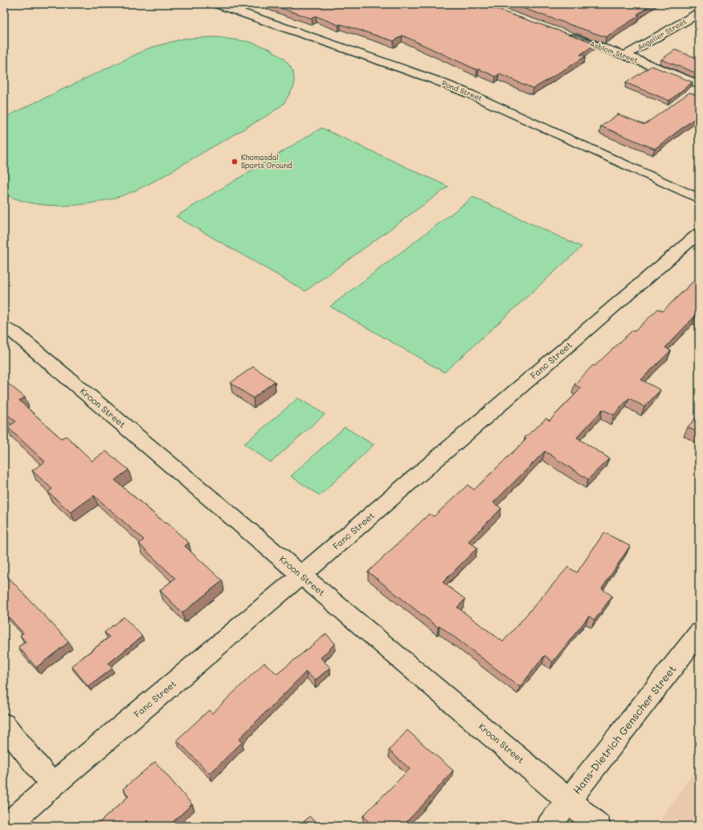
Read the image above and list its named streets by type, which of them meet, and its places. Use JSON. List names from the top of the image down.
{
  "streets": {
    "street": [
      "Angelier Street",
      "Asblom Street",
      "Pond Street",
      "Fanc Street",
      "Kroon Street",
      "Hans-Dietrich Genscher Street"
    ]
  },
  "crossings": [
    ["Angelier Street", "Asblom Street"],
    ["Fanc Street", "Kroon Street"],
    ["Kroon Street", "Hans-Dietrich Genscher Street"]
  ],
  "places": ["Khomasdal Sports Ground"]
}
